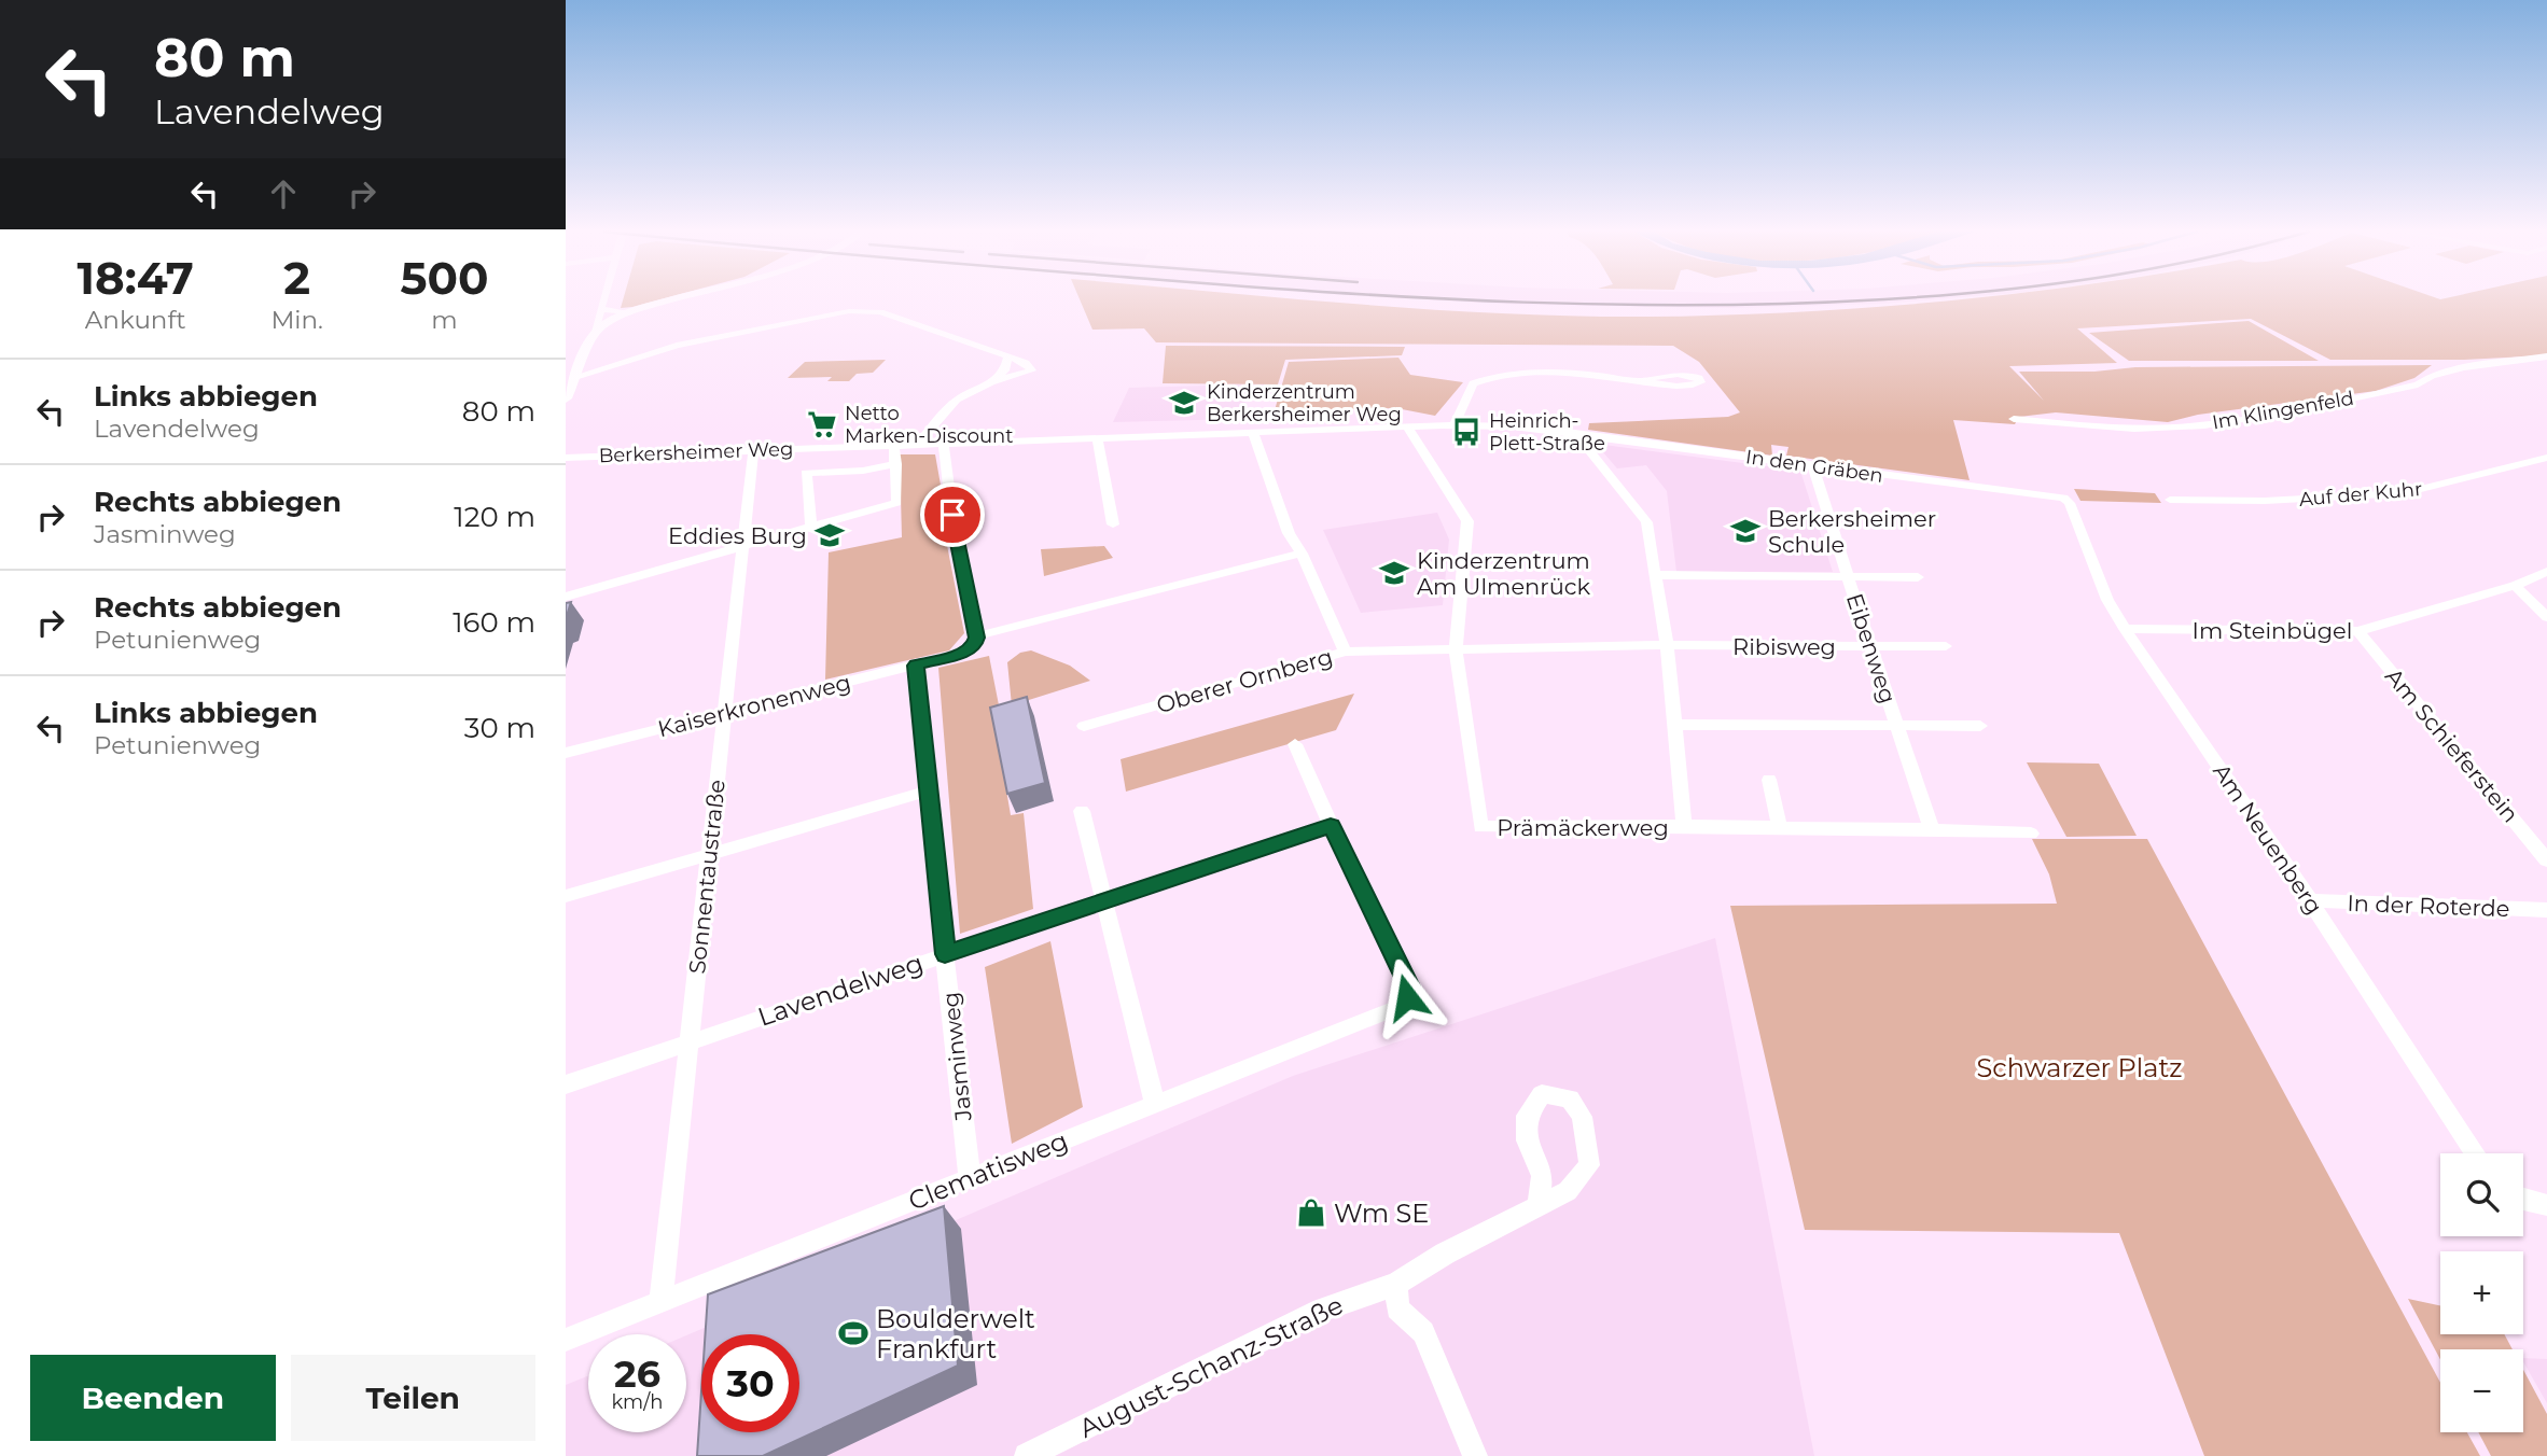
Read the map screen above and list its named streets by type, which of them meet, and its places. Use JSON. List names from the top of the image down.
{
  "streets": {
    "street": [
      "Im Klingenfeld",
      "Berkersheimer Weg",
      "In den Gräben",
      "Auf der Kuhr",
      "Im Steinbügel",
      "Ribisweg",
      "Eibenweg",
      "Oberer Ornberg",
      "Kaiserkronenweg",
      "Am Schieferstein",
      "Prämäckerweg",
      "Am Neuenberg",
      "Sonnentaustraße",
      "In der Roterde",
      "Lavendelweg",
      "Jasminweg",
      "Clematisweg",
      "August-Schanz-Straße"
    ]
  },
  "crossings": [
    ["Berkersheimer Weg", "In den Gräben"],
    ["Berkersheimer Weg", "Oberer Ornberg"],
    ["Berkersheimer Weg", "Sonnentaustraße"],
    ["In den Gräben", "Eibenweg"],
    ["In den Gräben", "Prämäckerweg"],
    ["In den Gräben", "Am Neuenberg"],
    ["Im Steinbügel", "Am Schieferstein"],
    ["Im Steinbügel", "Am Neuenberg"],
    ["Ribisweg", "Eibenweg"],
    ["Ribisweg", "Prämäckerweg"],
    ["Kaiserkronenweg", "Sonnentaustraße"],
    ["Kaiserkronenweg", "Jasminweg"],
    ["Am Neuenberg", "In der Roterde"],
    ["Sonnentaustraße", "Lavendelweg"],
    ["Sonnentaustraße", "Clematisweg"],
    ["Lavendelweg", "Jasminweg"],
    ["Lavendelweg", "Clematisweg"],
    ["Jasminweg", "Clematisweg"]
  ],
  "parks": ["Schwarzer Platz"],
  "places": {
    "school or university": [
      "Kinderzentrum Berkersheimer Weg",
      "Berkersheimer Schule",
      "Eddies Burg",
      "Kinderzentrum Am Ulmenrück"
    ],
    "supermarket": ["Netto Marken-Discount"],
    "bus stop": ["Heinrich- Plett-Straße"],
    "shop": ["Wm SE"],
    "sports": ["Boulderwelt Frankfurt"]
  },
  "page": {
    "turn": ["80 m", "Lavendelweg"],
    "eta": [
      "18:47",
      "Ankunft",
      "2",
      "Min.",
      "500",
      "m"
    ],
    "list": [
      {
        "name": "Links abbiegen",
        "note": "Lavendelweg",
        "value": "80 m"
      },
      {
        "name": "Rechts abbiegen",
        "note": "Jasminweg",
        "value": "120 m"
      },
      {
        "name": "Rechts abbiegen",
        "note": "Petunienweg",
        "value": "160 m"
      },
      {
        "name": "Links abbiegen",
        "note": "Petunienweg",
        "value": "30 m"
      }
    ],
    "map_buttons": ["+", "−"],
    "speed": "26 km/h",
    "limit": "30",
    "buttons": ["Beenden", "Teilen"]
  }
}
